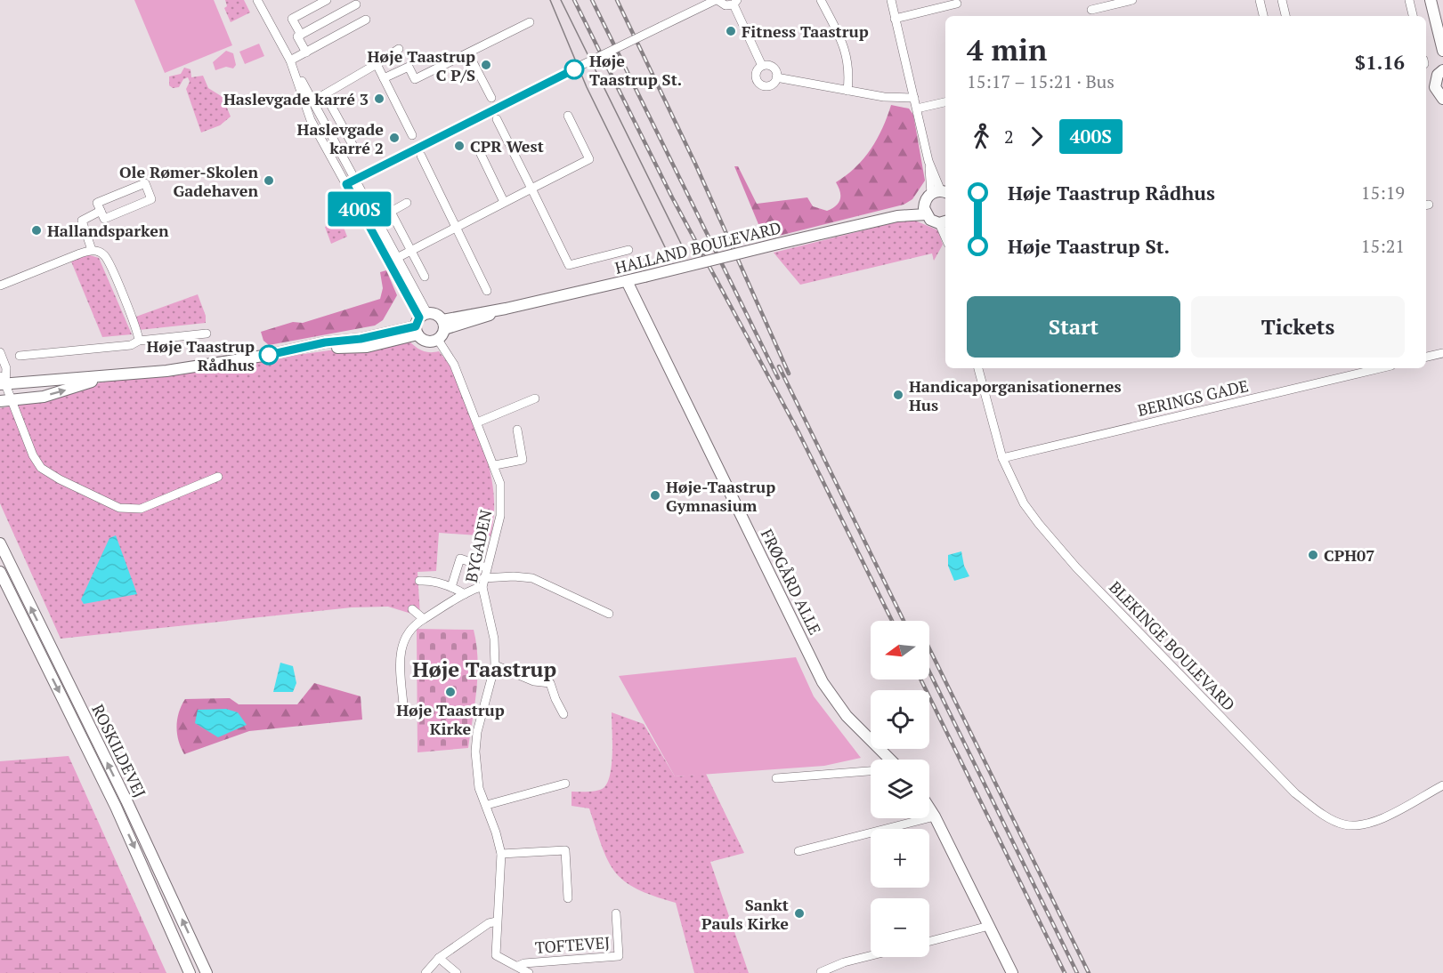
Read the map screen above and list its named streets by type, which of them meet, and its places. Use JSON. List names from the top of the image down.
{
  "streets": {
    "street": [
      "HALLAND BOULEVARD",
      "BERINGS GADE",
      "BYGADEN",
      "FRØGÅRD ALLE",
      "BLEKINGE BOULEVARD",
      "ROSKILDEVEJ",
      "TOFTEVEJ"
    ]
  },
  "crossings": [
    ["HALLAND BOULEVARD", "FRØGÅRD ALLE"],
    ["BERINGS GADE", "BLEKINGE BOULEVARD"],
    ["BYGADEN", "TOFTEVEJ"]
  ],
  "districts": ["Høje Taastrup"],
  "places": [
    "Fitness Taastrup",
    "Høje Taastrup C P/S",
    "Høje Taastrup St.",
    "Haslevgade karré 3",
    "Haslevgade karré 2",
    "CPR West",
    "Ole Rømer-Skolen Gadehaven",
    "Hallandsparken",
    "Høje Taastrup Rådhus",
    "Handicaporganisationernes Hus",
    "Høje-Taastrup Gymnasium",
    "CPH07",
    "Høje Taastrup Kirke",
    "Sankt Pauls Kirke"
  ],
  "lines": ["bus line 400S"],
  "north": "left",
  "page": {
    "on_map": "400S",
    "heading": ["4 min", "15:17 – 15:21 · Bus", "$1.16"],
    "legs": ["2", "400S"],
    "list": [
      {
        "name": "Høje Taastrup Rådhus",
        "value": "15:19"
      },
      {
        "name": "Høje Taastrup St.",
        "value": "15:21"
      }
    ],
    "buttons": ["Start", "Tickets"],
    "map_buttons": ["+", "−"]
  }
}
